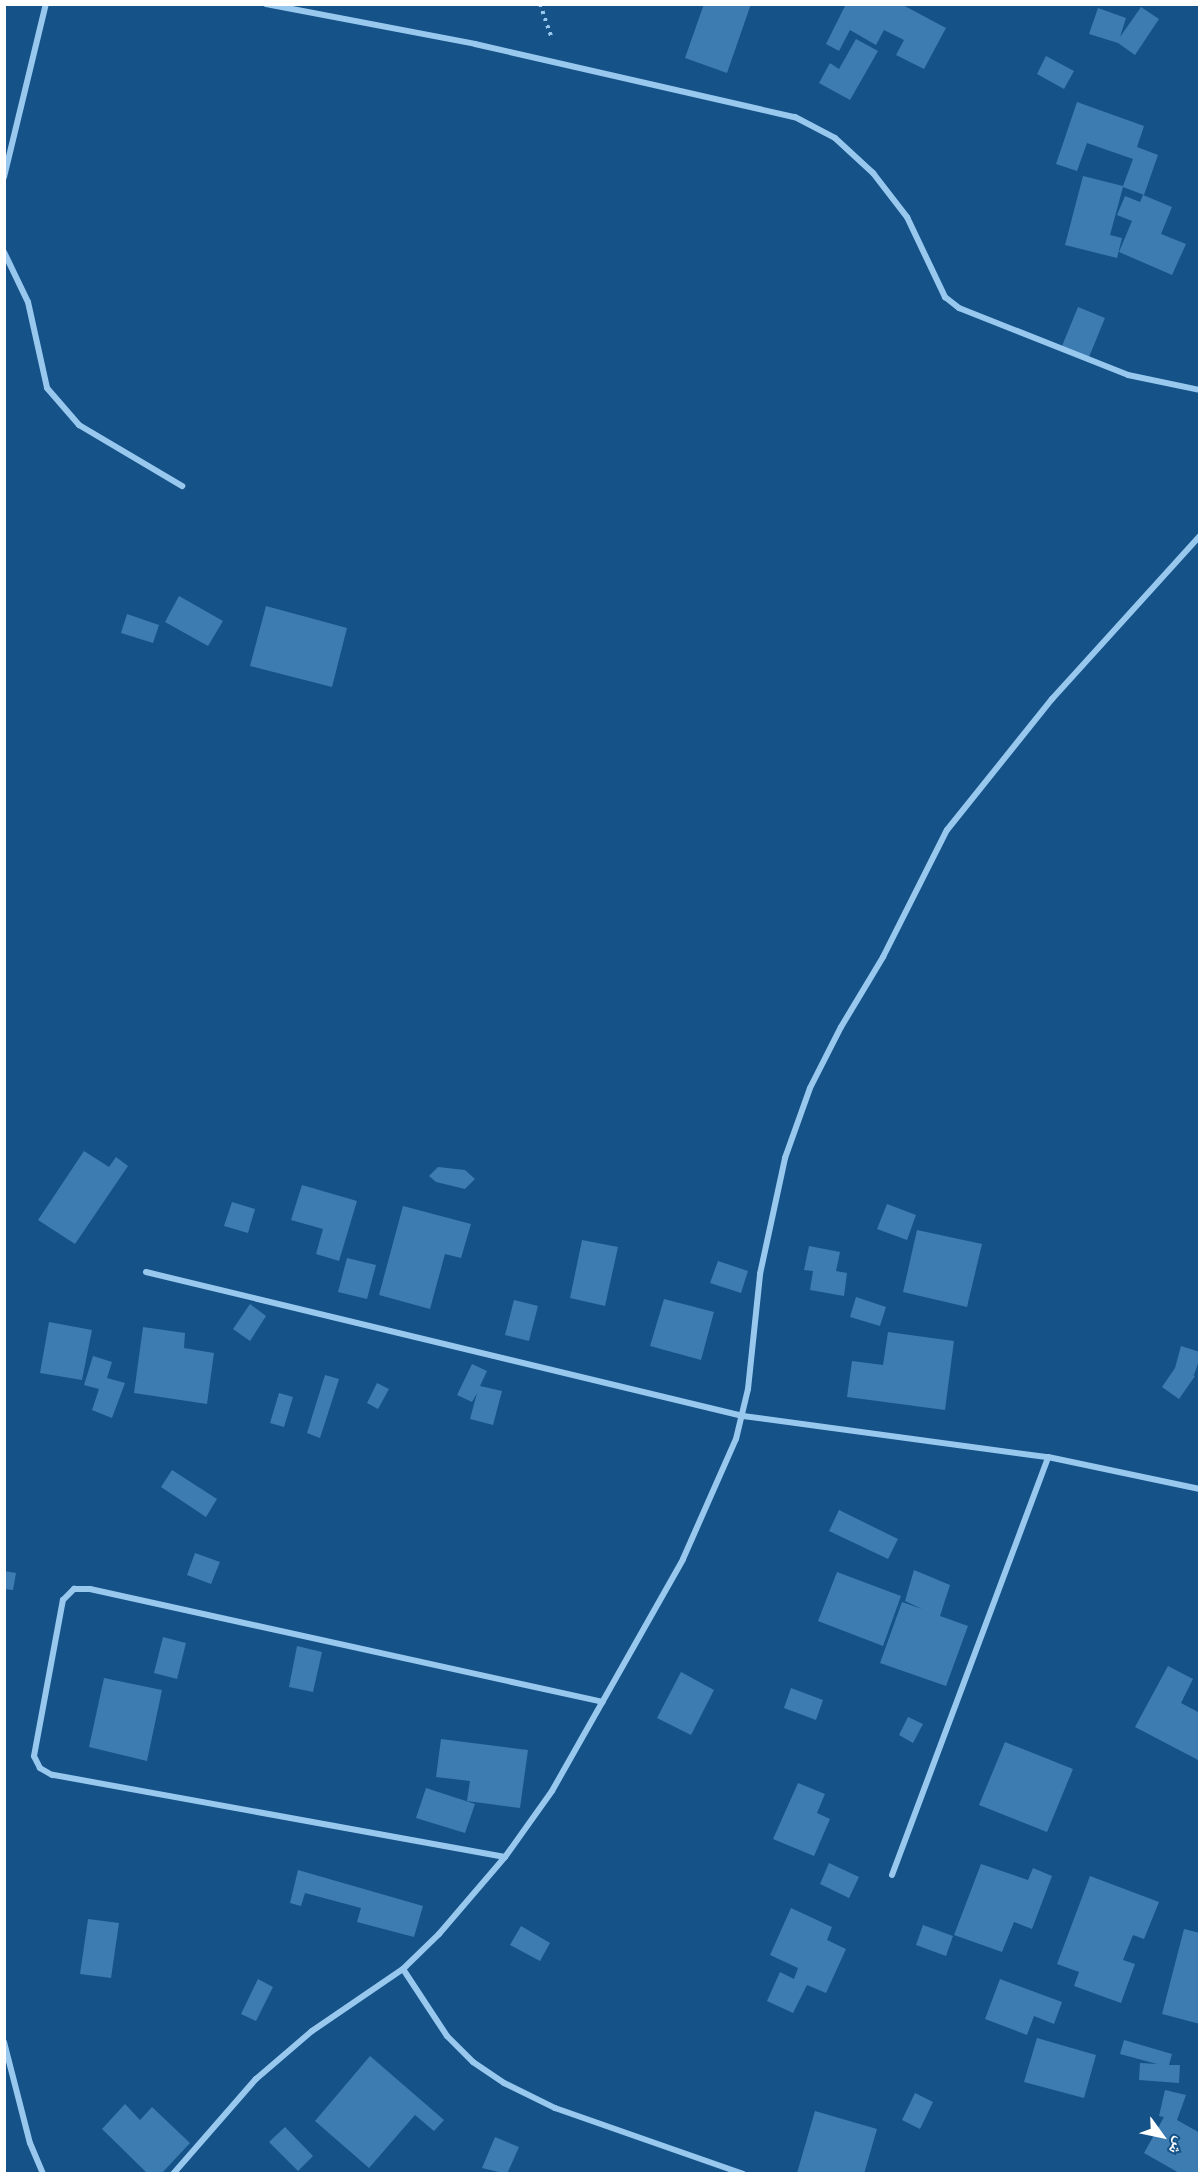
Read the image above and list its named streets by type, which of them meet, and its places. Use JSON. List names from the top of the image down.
{
  "north": "bottom right"
}
